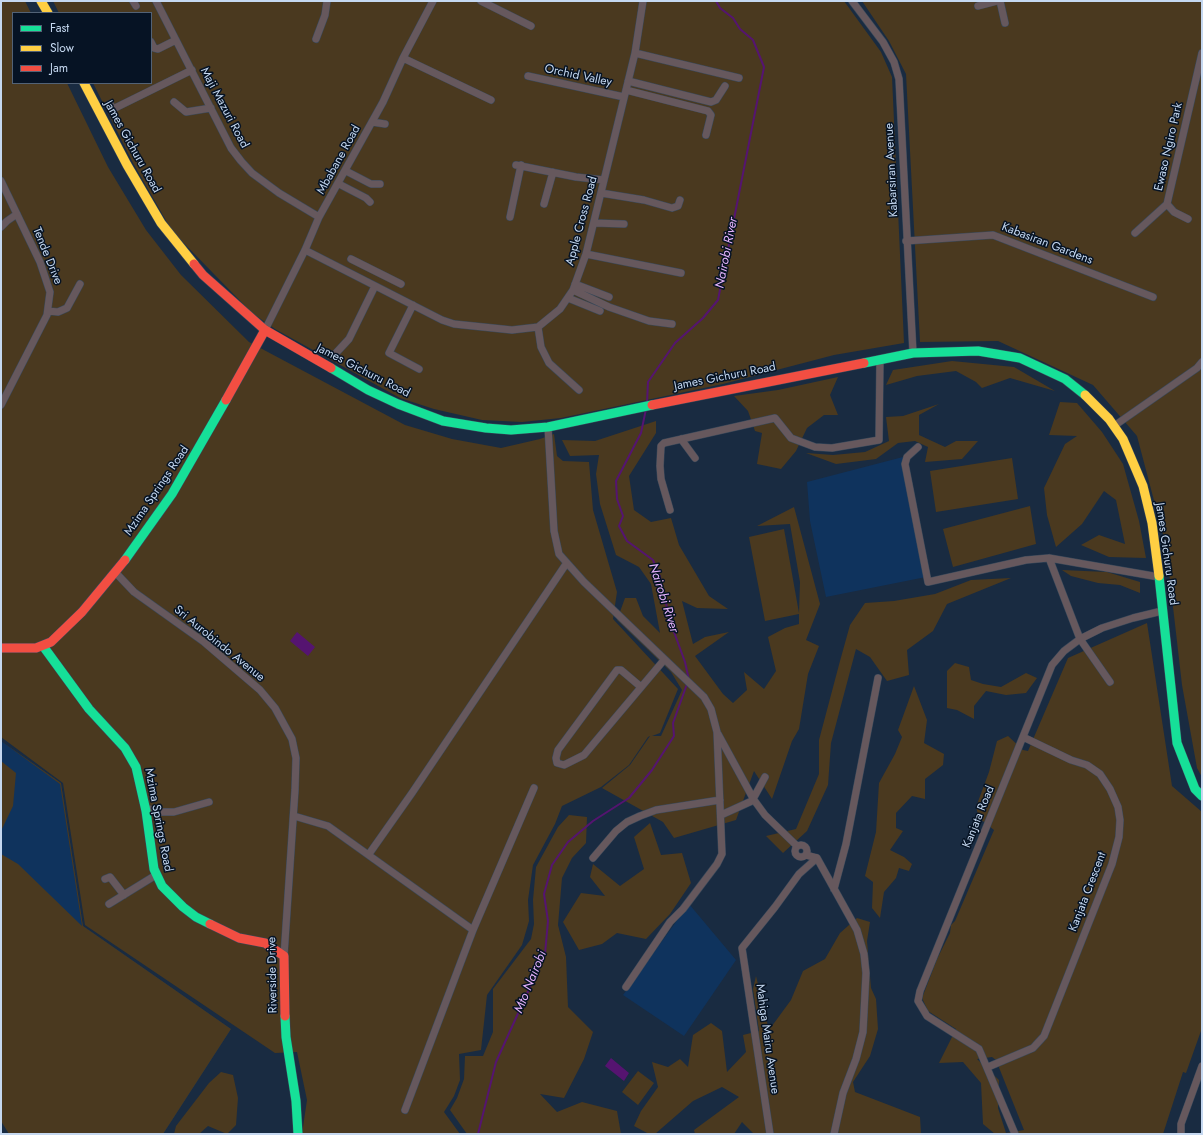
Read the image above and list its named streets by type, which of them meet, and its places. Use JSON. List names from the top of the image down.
{
  "streets": {
    "main road": ["James Gichuru Road", "Mzima Springs Road", "Riverside Drive"],
    "street": [
      "Orchid Valley",
      "Maji Mazuri Road",
      "Ewaso Ngiro Park",
      "Mbabane Road",
      "Kabarsiran Avenue",
      "Apple Cross Road",
      "Kabasiran Gardens",
      "Tende Drive",
      "Sri Aurobindo Avenue",
      "Kanjata Road",
      "Kanjata Crescent",
      "Mahiga Mairu Avenue"
    ]
  },
  "crossings": [
    ["Orchid Valley", "Apple Cross Road"],
    ["Maji Mazuri Road", "Mbabane Road"],
    ["James Gichuru Road", "Mbabane Road"],
    ["James Gichuru Road", "Kabarsiran Avenue"],
    ["James Gichuru Road", "Mzima Springs Road"],
    ["James Gichuru Road", "Kanjata Road"],
    ["Mbabane Road", "Mzima Springs Road"],
    ["Kabarsiran Avenue", "Kabasiran Gardens"],
    ["Mzima Springs Road", "Sri Aurobindo Avenue"],
    ["Mzima Springs Road", "Riverside Drive"],
    ["Sri Aurobindo Avenue", "Riverside Drive"],
    ["Kanjata Road", "Kanjata Crescent"]
  ],
  "water": ["Nairobi River", "Mto Nairobi"],
  "legend": ["Fast", "Slow", "Jam"]
}
